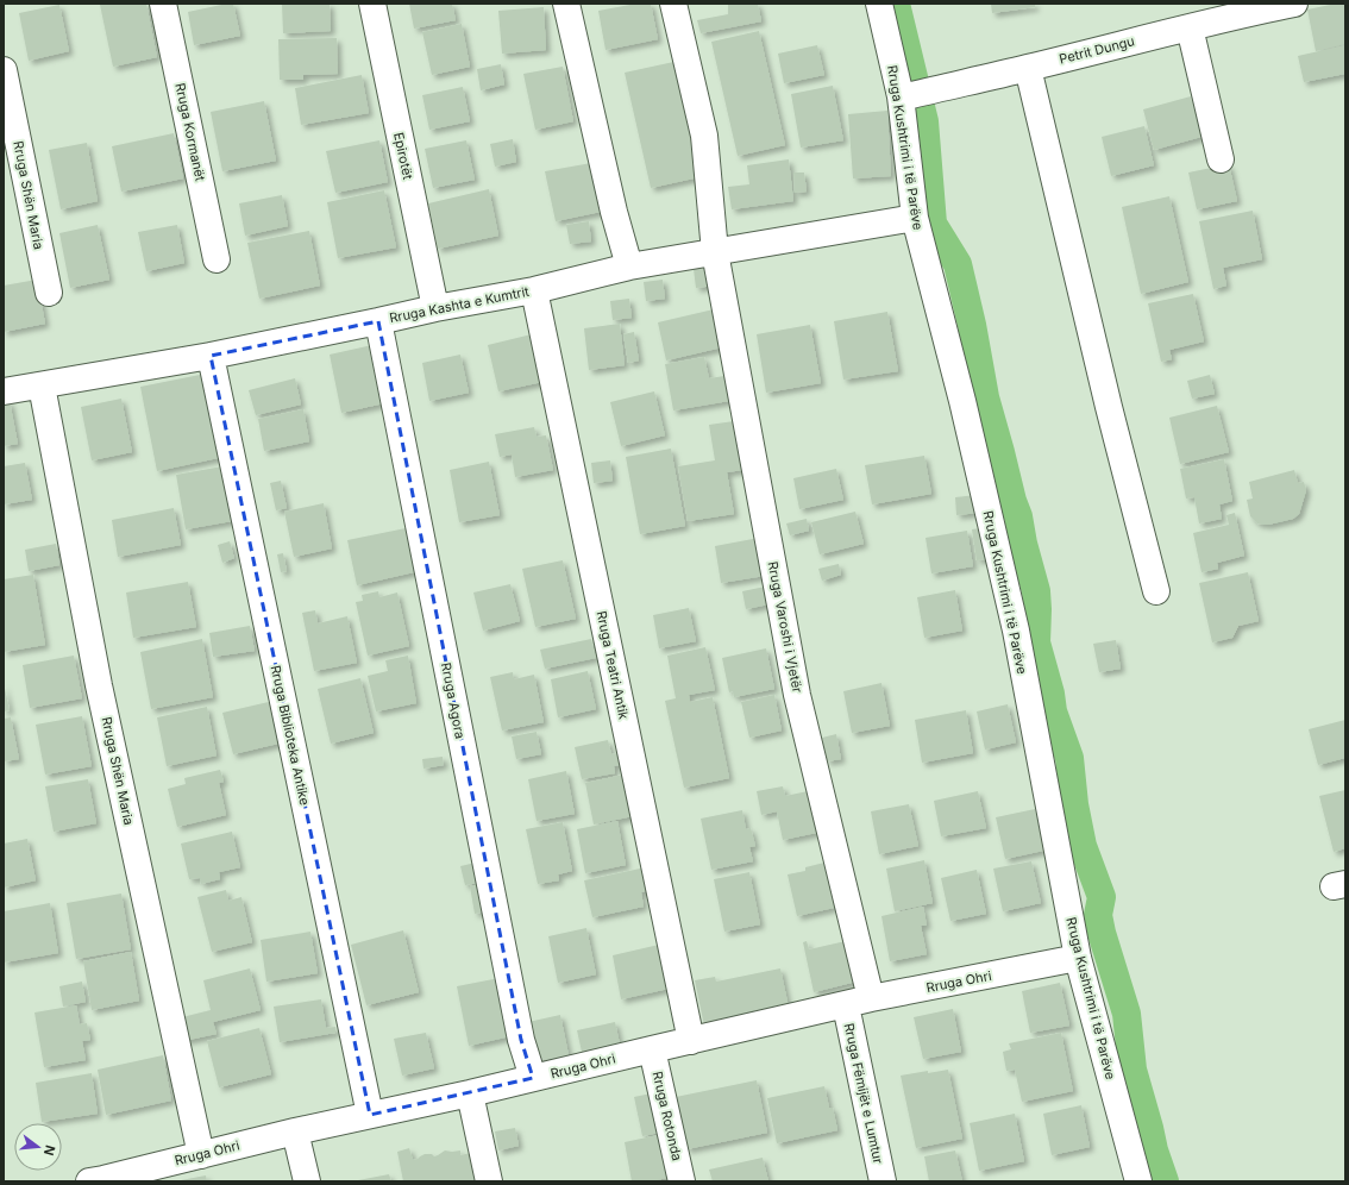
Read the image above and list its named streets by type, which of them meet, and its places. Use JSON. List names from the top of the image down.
{
  "streets": {
    "street": [
      "Petrit Dungu",
      "Rruga Kormanët",
      "Rruga Kushtrimi i të Parëve",
      "Epirotët",
      "Rruga Shën Maria",
      "Rruga Kashta e Kumtrit",
      "Rruga Varoshi i Vjetër",
      "Rruga Teatri Antik",
      "Rruga Agora",
      "Rruga Biblioteka Antike",
      "Rruga Ohri",
      "Rruga Fëmijët e Lumtur",
      "Rruga Rotonda"
    ]
  },
  "crossings": [
    ["Petrit Dungu", "Rruga Kushtrimi i të Parëve"],
    ["Rruga Kushtrimi i të Parëve", "Rruga Kashta e Kumtrit"],
    ["Rruga Kushtrimi i të Parëve", "Rruga Ohri"],
    ["Epirotët", "Rruga Kashta e Kumtrit"],
    ["Rruga Shën Maria", "Rruga Kashta e Kumtrit"],
    ["Rruga Shën Maria", "Rruga Ohri"],
    ["Rruga Kashta e Kumtrit", "Rruga Varoshi i Vjetër"],
    ["Rruga Kashta e Kumtrit", "Rruga Teatri Antik"],
    ["Rruga Kashta e Kumtrit", "Rruga Agora"],
    ["Rruga Kashta e Kumtrit", "Rruga Biblioteka Antike"],
    ["Rruga Varoshi i Vjetër", "Rruga Ohri"],
    ["Rruga Teatri Antik", "Rruga Ohri"],
    ["Rruga Agora", "Rruga Ohri"],
    ["Rruga Biblioteka Antike", "Rruga Ohri"],
    ["Rruga Ohri", "Rruga Fëmijët e Lumtur"],
    ["Rruga Ohri", "Rruga Rotonda"]
  ],
  "north": "right"
}
